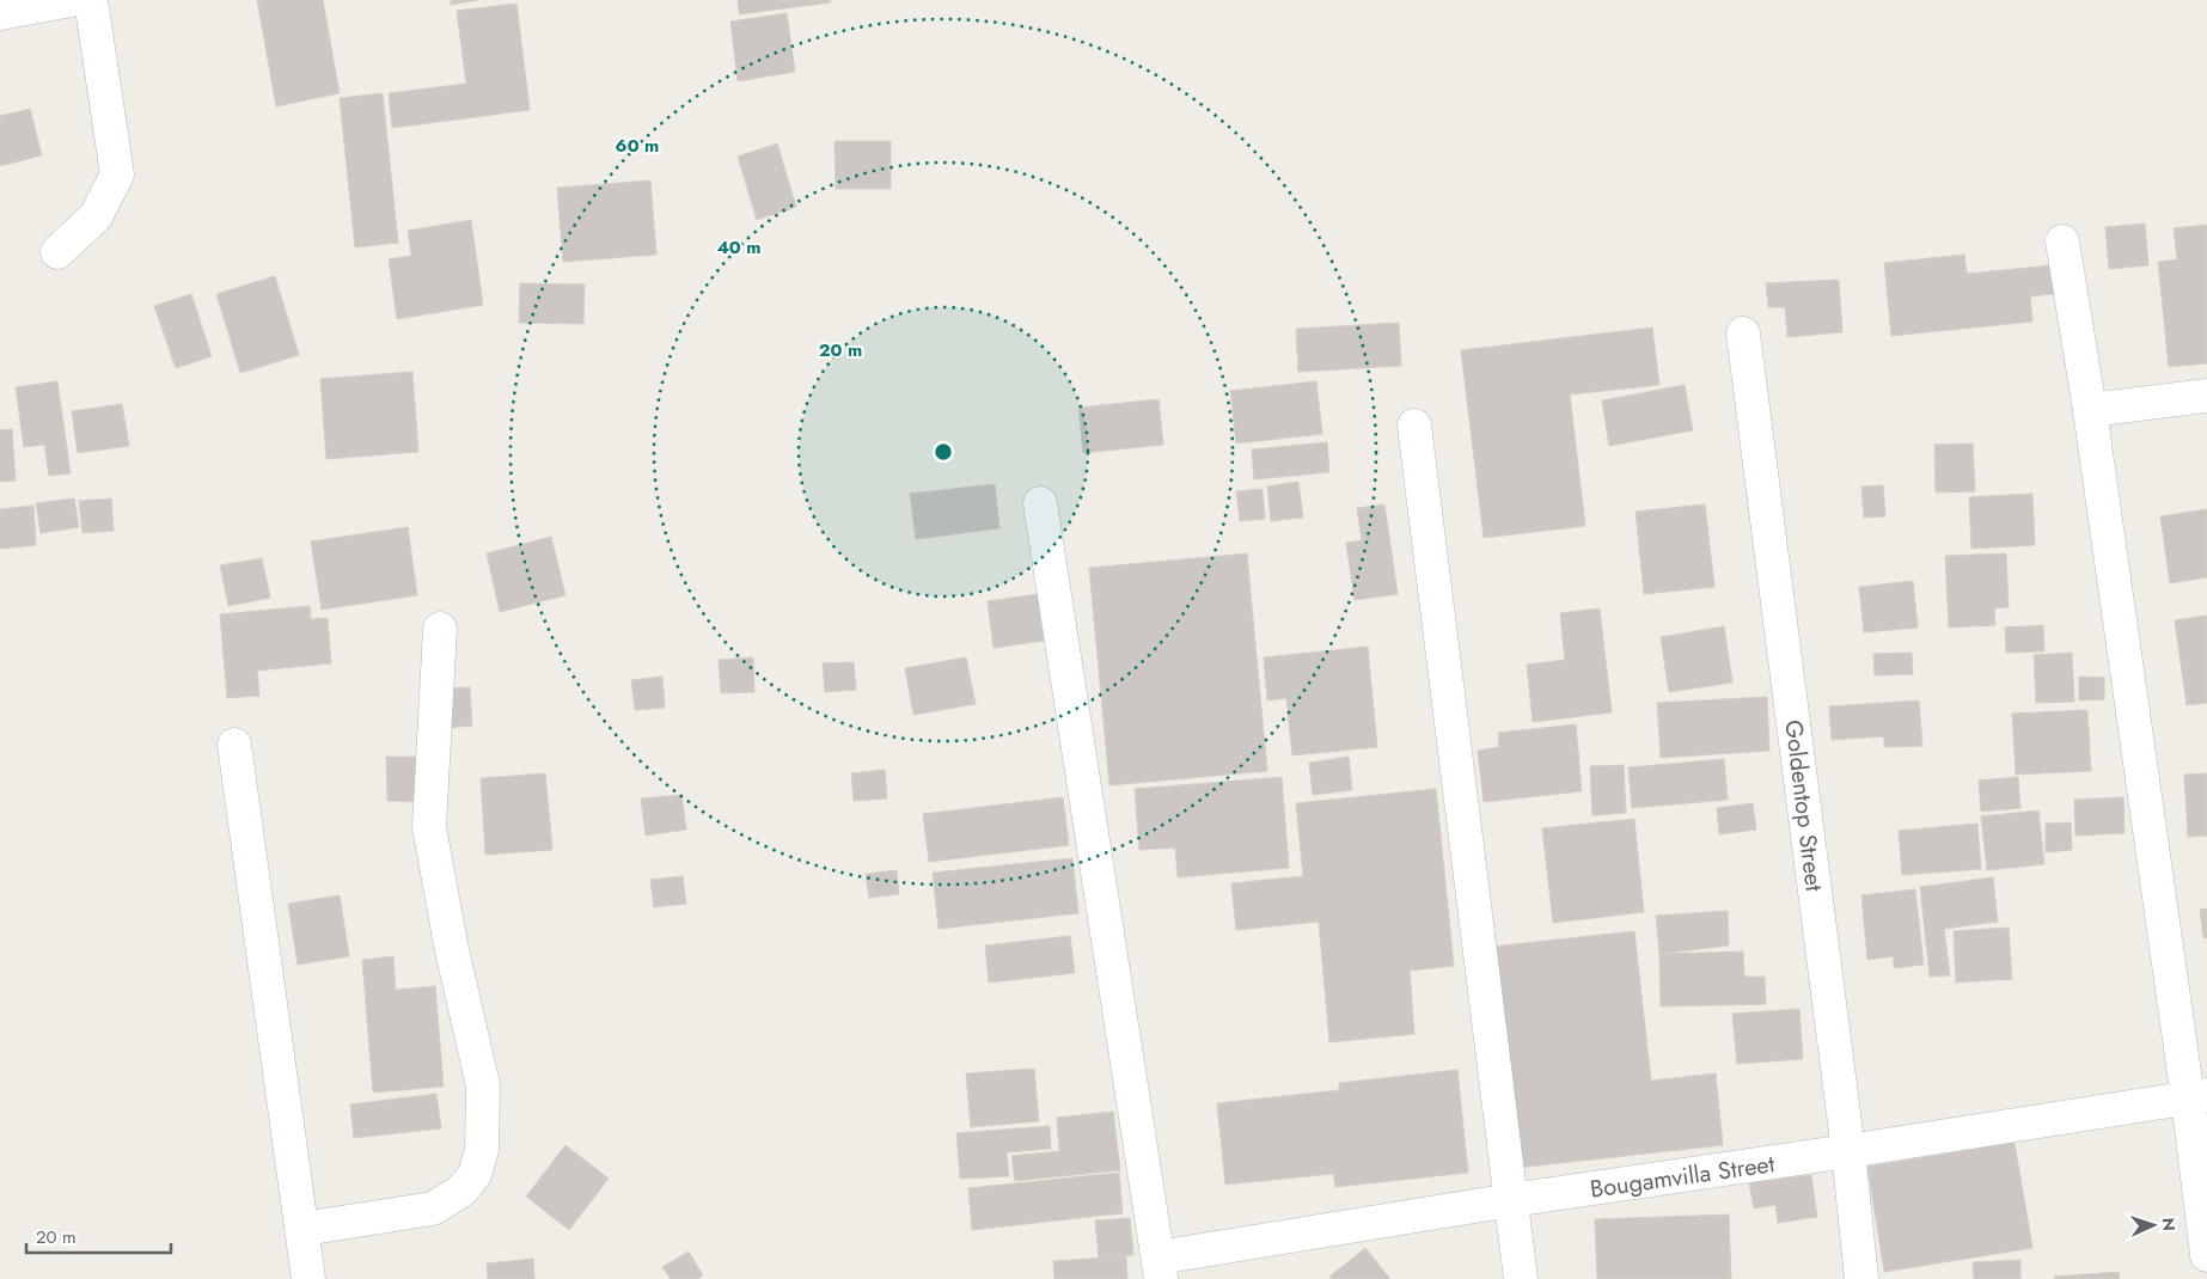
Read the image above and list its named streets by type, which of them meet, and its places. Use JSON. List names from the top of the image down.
{
  "streets": {
    "street": ["Goldentop Street", "Bougamvilla Street"]
  },
  "crossings": [
    ["Goldentop Street", "Bougamvilla Street"]
  ],
  "scale_bar": "20 m",
  "north": "right",
  "rings": ["60 m", "40 m", "20 m"]
}
